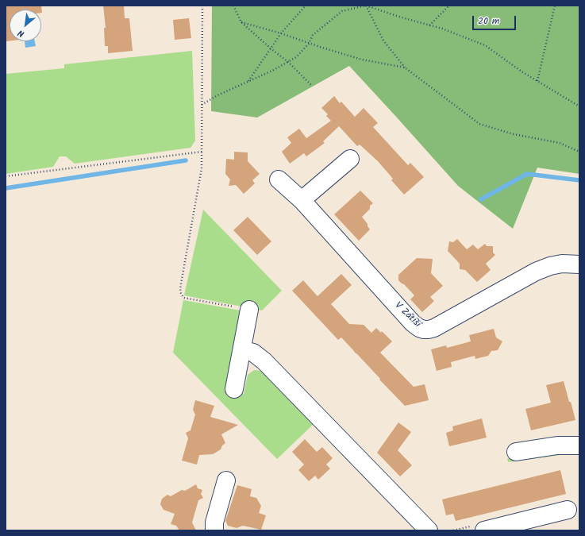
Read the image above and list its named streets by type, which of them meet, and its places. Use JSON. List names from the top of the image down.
{
  "streets": {
    "street": ["V Zátiší"]
  },
  "scale_bar": "20 m",
  "north": "bottom left"
}
